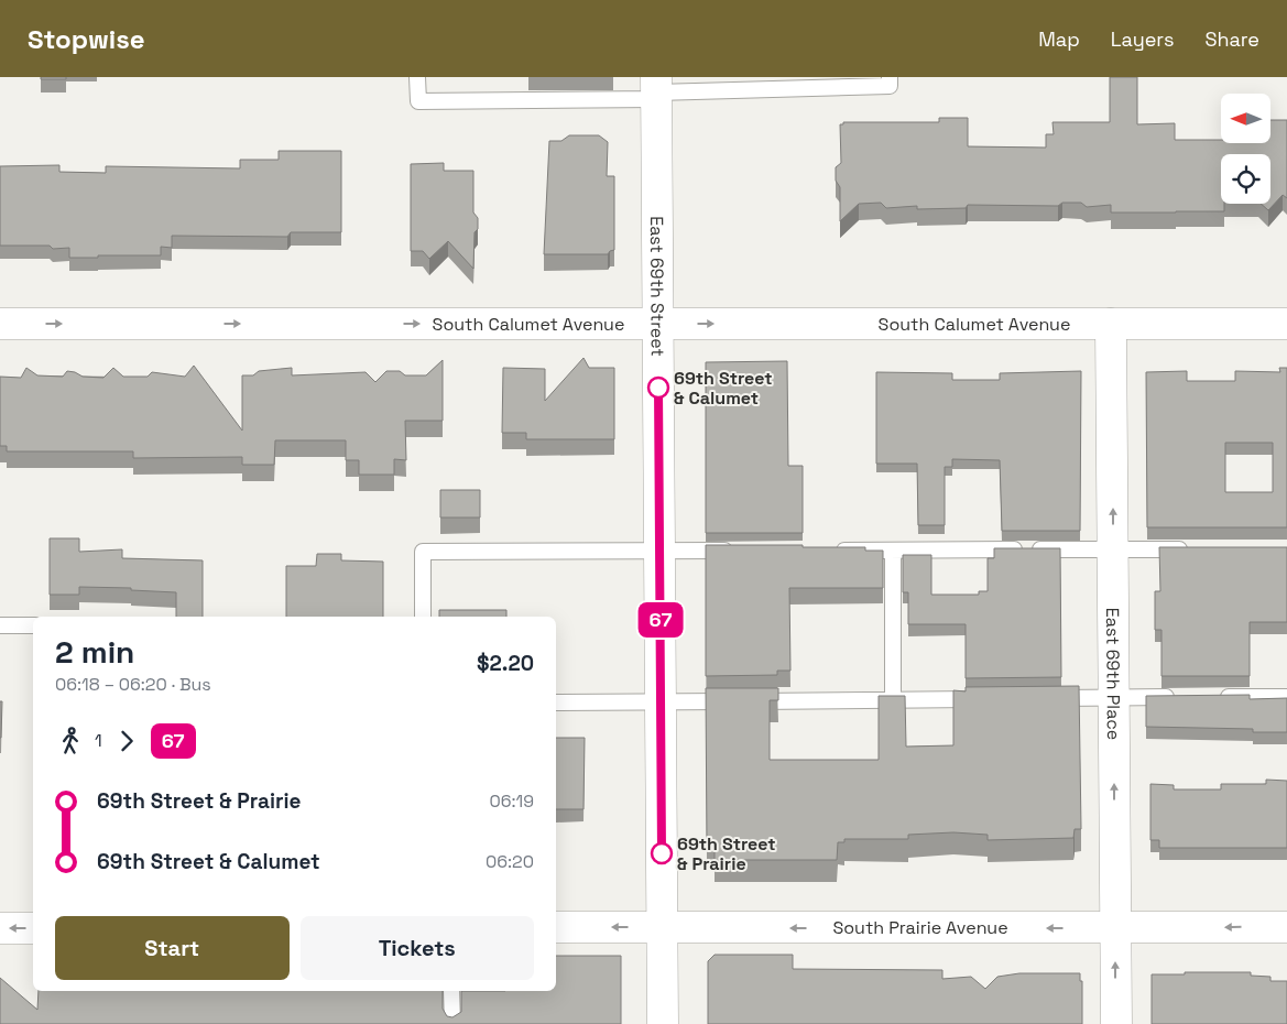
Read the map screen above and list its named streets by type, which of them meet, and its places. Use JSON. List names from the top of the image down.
{
  "streets": {
    "street": [
      "East 69th Street",
      "South Calumet Avenue",
      "East 69th Place",
      "South Prairie Avenue"
    ]
  },
  "crossings": [
    ["East 69th Street", "South Calumet Avenue"],
    ["East 69th Street", "South Prairie Avenue"],
    ["South Calumet Avenue", "East 69th Place"],
    ["East 69th Place", "South Prairie Avenue"]
  ],
  "one_way": ["South Calumet Avenue", "East 69th Place", "South Prairie Avenue"],
  "places": ["69th Street & Calumet", "69th Street & Prairie"],
  "lines": ["bus line 67"],
  "north": "left",
  "page": {
    "header": "Stopwise",
    "nav": ["Map", "Layers", "Share"],
    "on_map": "67",
    "heading": ["2 min", "06:18 – 06:20 · Bus", "$2.20"],
    "legs": ["1", "67"],
    "list": [
      {
        "name": "69th Street & Prairie",
        "value": "06:19"
      },
      {
        "name": "69th Street & Calumet",
        "value": "06:20"
      }
    ],
    "buttons": ["Start", "Tickets"]
  }
}
